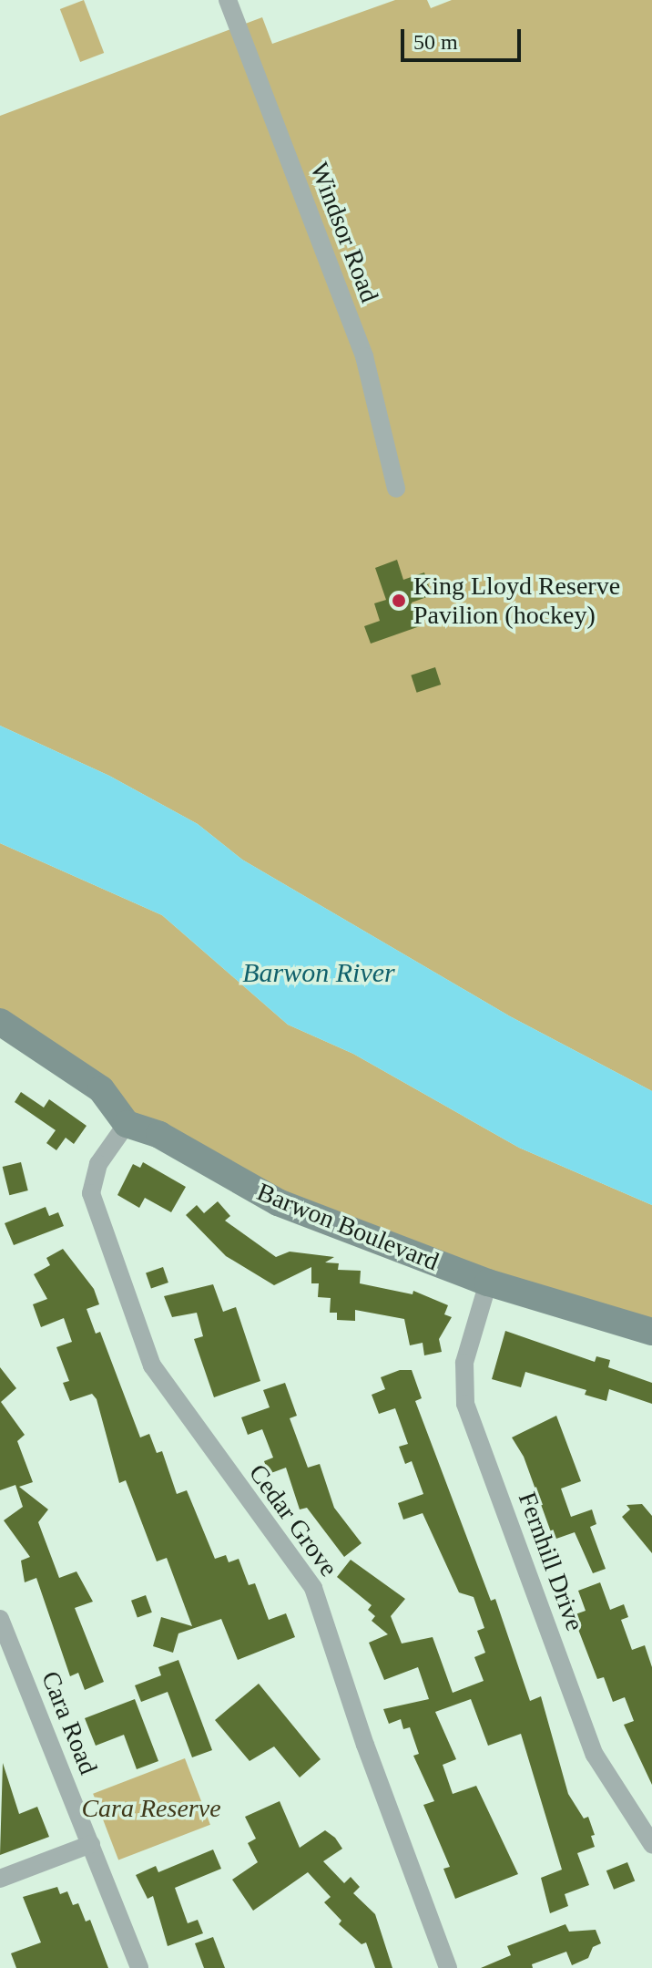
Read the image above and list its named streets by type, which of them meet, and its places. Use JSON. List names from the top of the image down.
{
  "streets": {
    "street": [
      "Windsor Road",
      "Barwon Boulevard",
      "Cedar Grove",
      "Fernhill Drive",
      "Cara Road"
    ]
  },
  "crossings": [
    ["Barwon Boulevard", "Cedar Grove"],
    ["Barwon Boulevard", "Fernhill Drive"]
  ],
  "water": ["Barwon River"],
  "parks": ["Cara Reserve"],
  "places": ["King Lloyd Reserve Pavilion (hockey)"],
  "scale_bar": "50 m"
}
